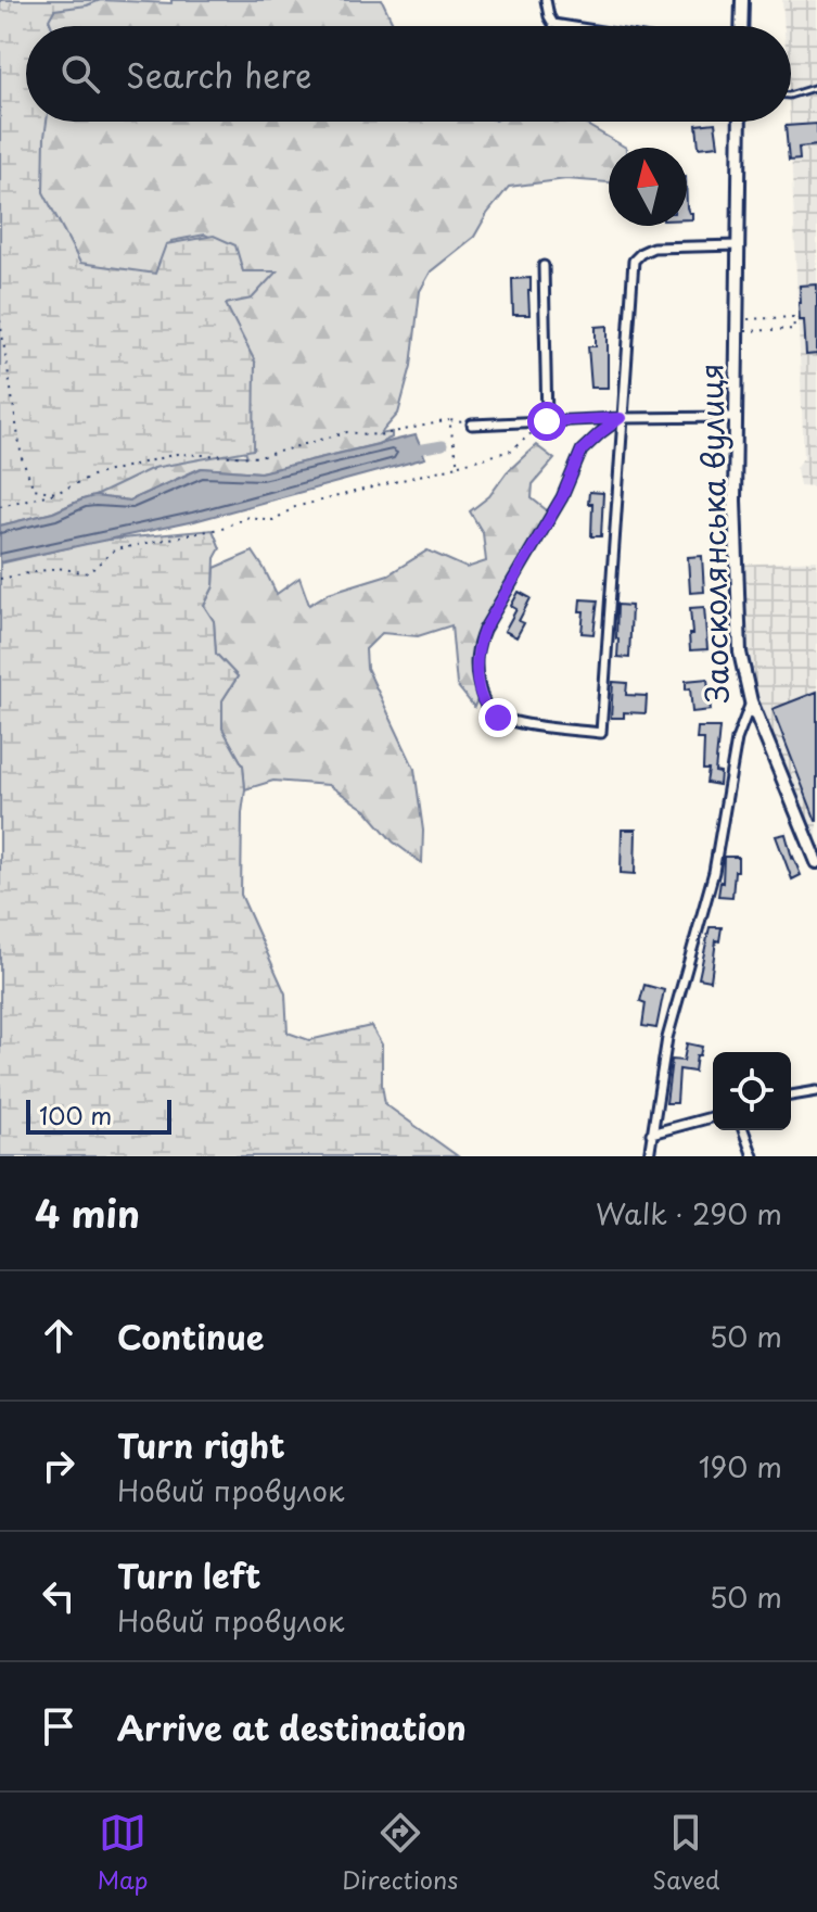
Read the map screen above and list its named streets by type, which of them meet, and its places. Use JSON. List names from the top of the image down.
{
  "streets": {
    "street": ["Заосколянська вулиця"]
  },
  "scale_bar": "100 m",
  "north": "top",
  "page": {
    "search": "Search here",
    "scale": "100 m",
    "heading": ["4 min", "Walk · 290 m"],
    "list": [
      ["Continue", "50 m"],
      ["Turn right", "Новий провулок", "190 m"],
      ["Turn left", "Новий провулок", "50 m"],
      "Arrive at destination"
    ],
    "nav": ["Map", "Directions", "Saved"]
  }
}
